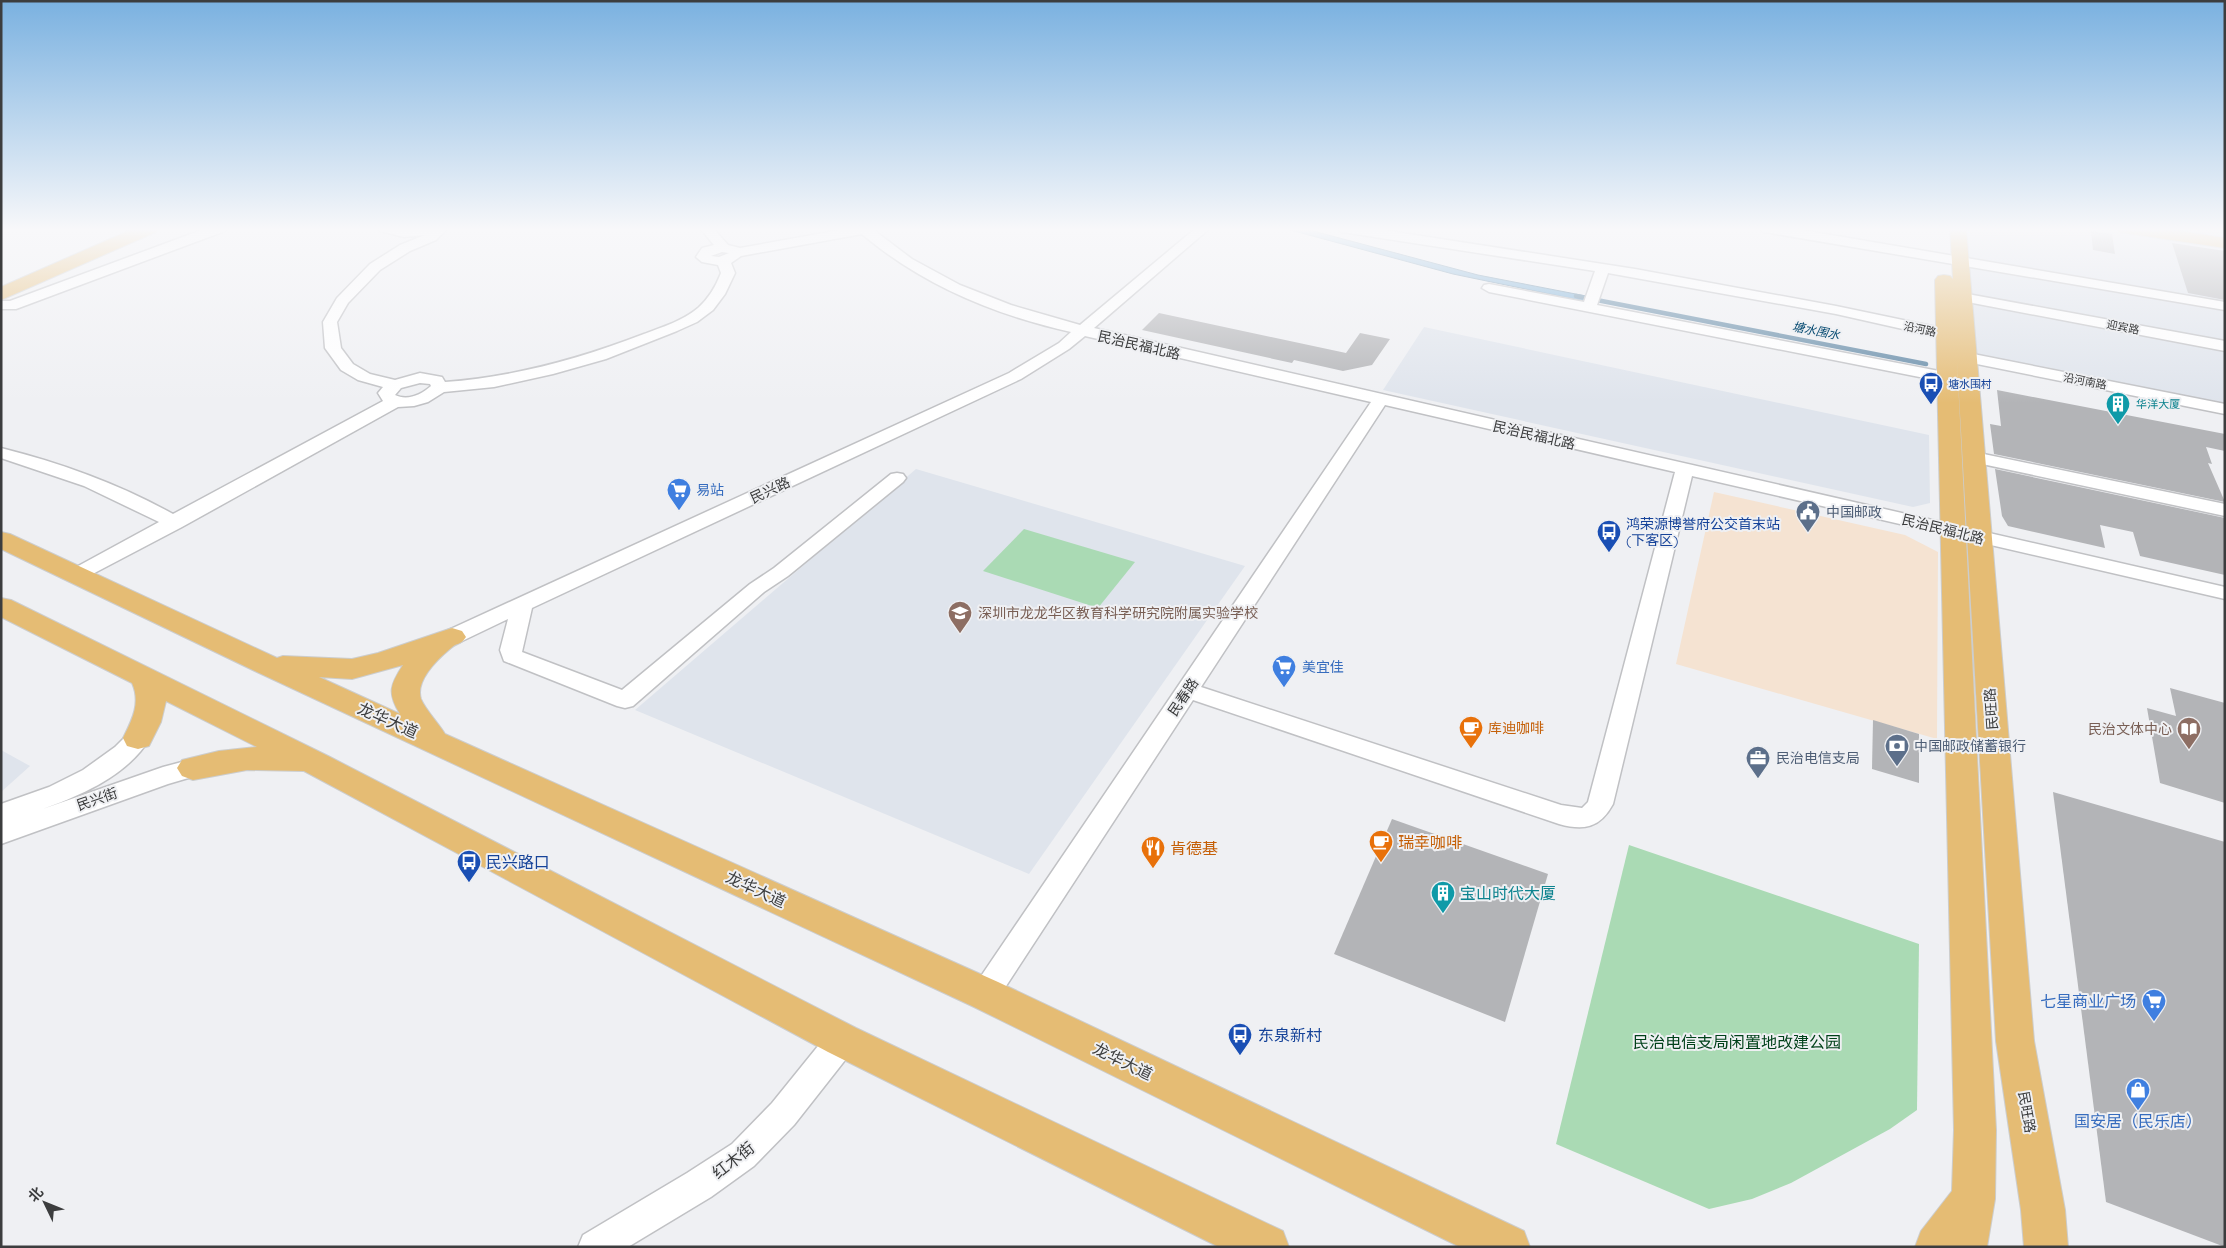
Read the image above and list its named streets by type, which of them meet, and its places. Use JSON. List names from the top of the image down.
{
  "streets": {
    "main road": ["民旺路", "龙华大道"],
    "street": [
      "迎宾路",
      "沿河路",
      "民治民福北路",
      "沿河南路",
      "民兴路",
      "民春路",
      "民兴街",
      "红木街"
    ]
  },
  "crossings": [
    ["迎宾路", "民旺路"],
    ["沿河路", "沿河南路"],
    ["沿河路", "民旺路"],
    ["民治民福北路", "民兴路"],
    ["民治民福北路", "民春路"],
    ["民治民福北路", "民旺路"],
    ["沿河南路", "民旺路"],
    ["民春路", "龙华大道"]
  ],
  "water": ["塘水围水"],
  "parks": ["民治电信支局闲置地改建公园"],
  "places": {
    "bus stop": [
      "塘水围村",
      "鸿荣源博誉府公交首末站 (下客区)",
      "民兴路口",
      "东泉新村"
    ],
    "building": ["华洋大厦", "宝山时代大厦"],
    "supermarket": ["易站", "美宜佳", "七星商业广场"],
    "public building": ["中国邮政"],
    "school or university": ["深圳市龙龙华区教育科学研究院附属实验学校"],
    "cafe": ["库迪咖啡", "瑞幸咖啡"],
    "library": ["民治文体中心"],
    "bank": ["中国邮政储蓄银行"],
    "office": ["民治电信支局"],
    "restaurant": ["肯德基"],
    "shop": ["国安居（民乐店）"]
  },
  "north": "top left"
}
